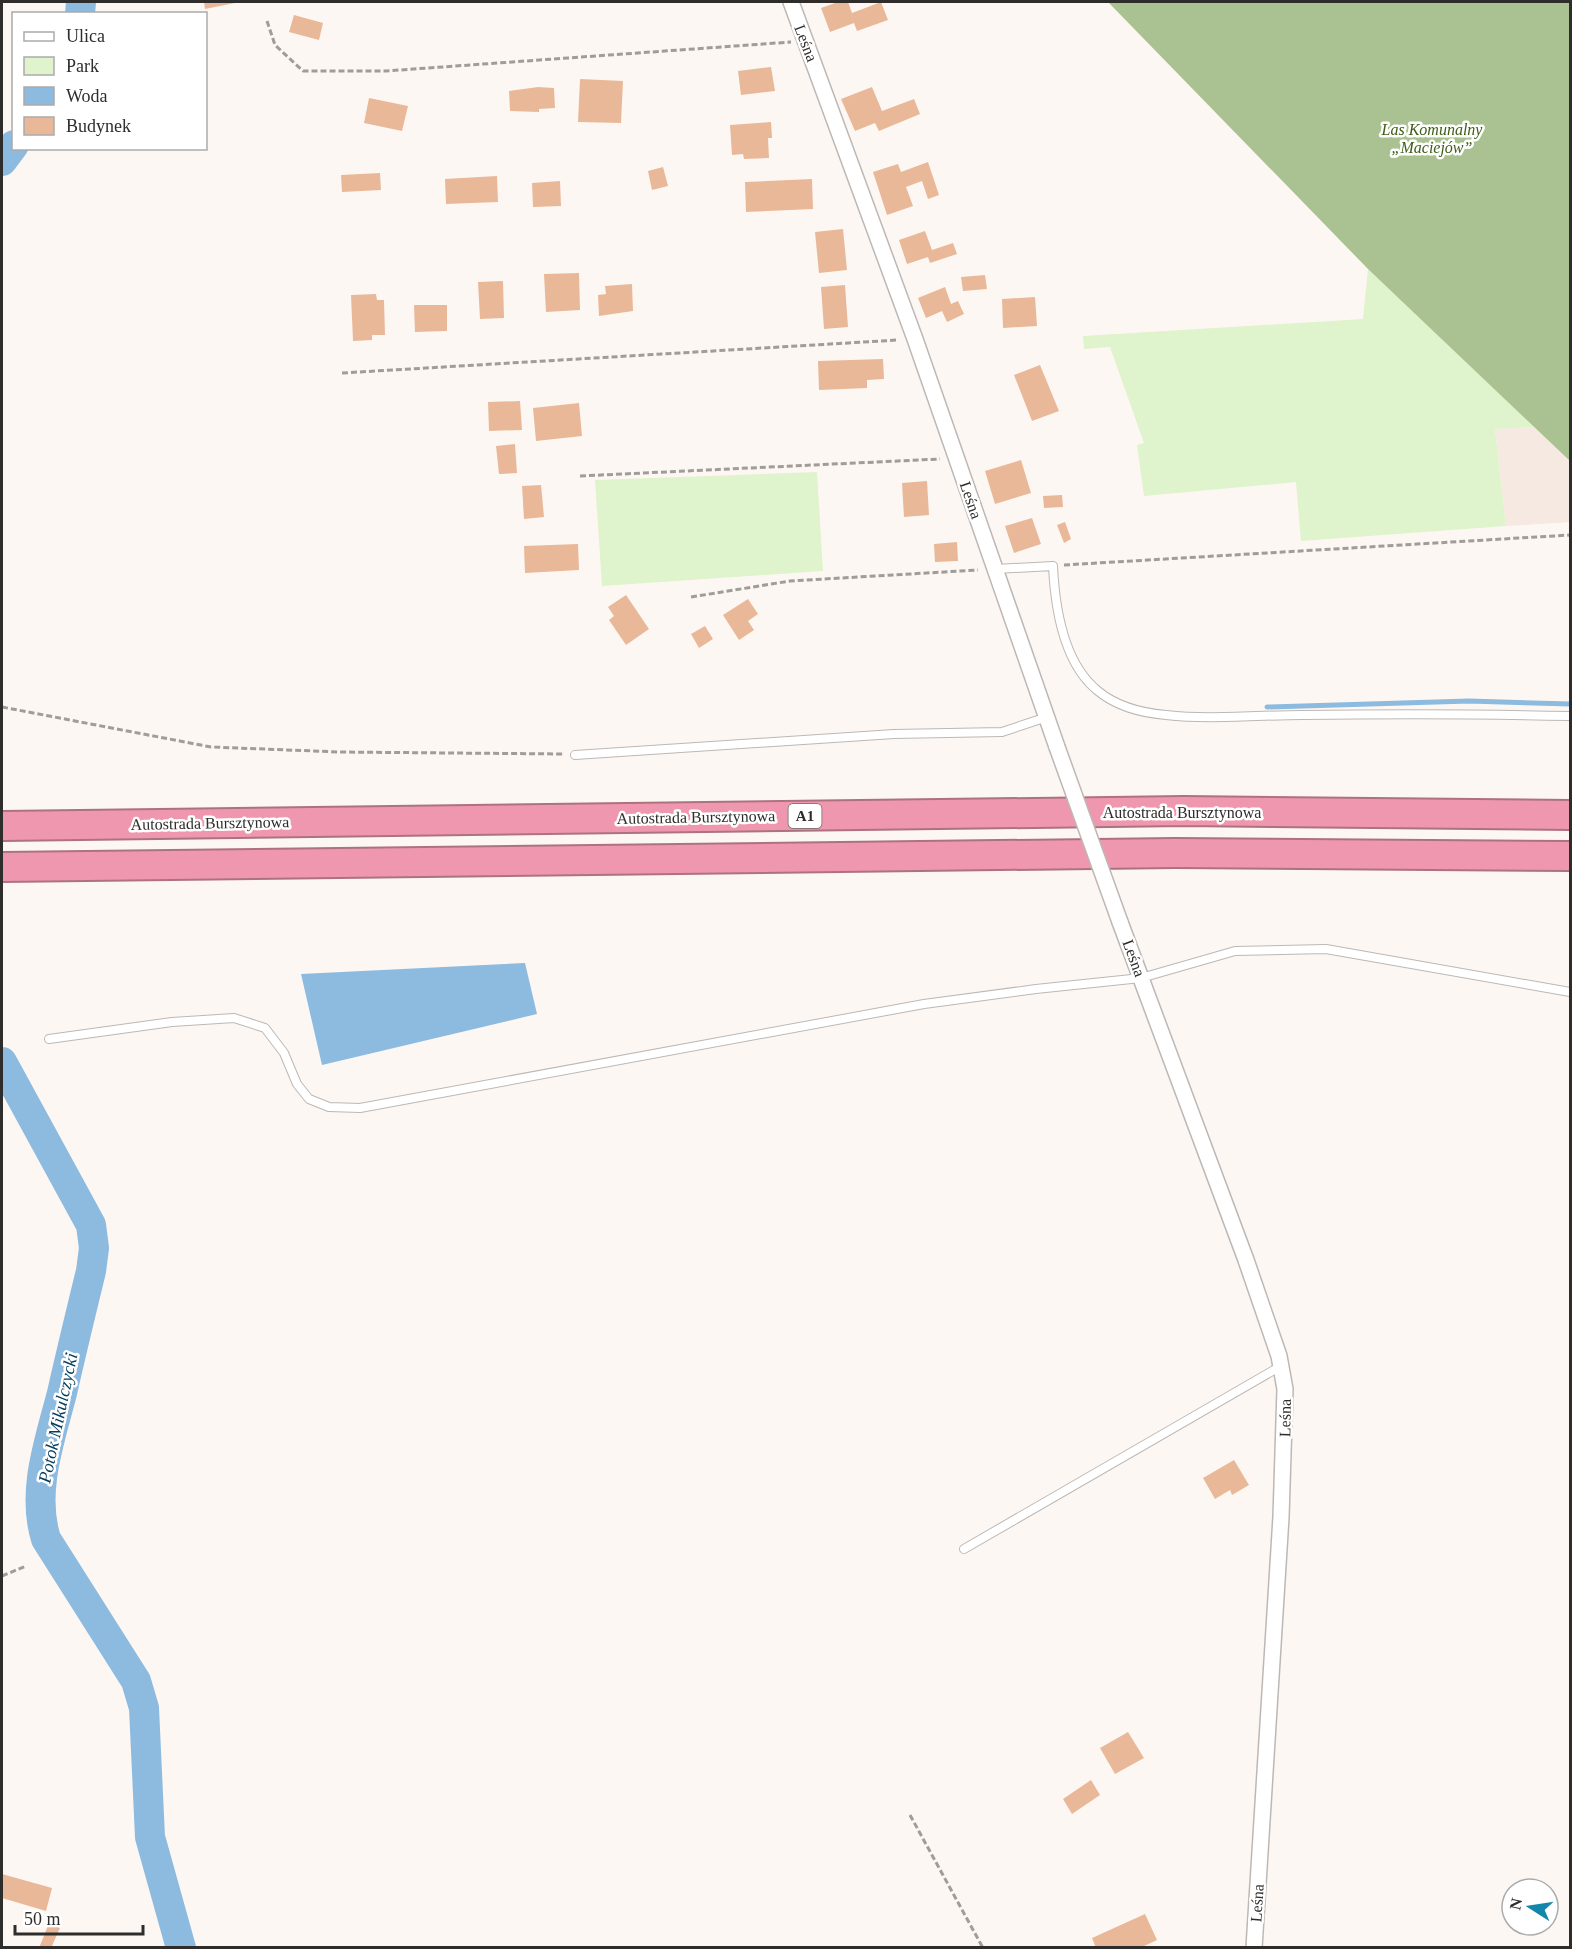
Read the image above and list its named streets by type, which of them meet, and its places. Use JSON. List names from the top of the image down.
{
  "streets": {
    "highway": ["Autostrada Bursztynowa", "A1"],
    "street": ["Leśna"]
  },
  "water": ["Potok Mikulczycki"],
  "parks": ["Las Komunalny „Maciejów”"],
  "legend": [
    "Ulica",
    "Park",
    "Woda",
    "Budynek"
  ],
  "scale_bar": "50 m",
  "north": "left"
}
